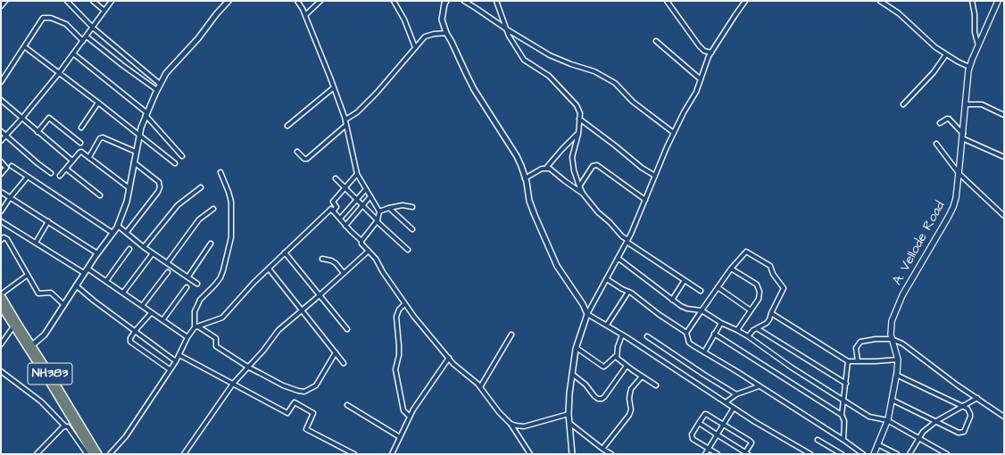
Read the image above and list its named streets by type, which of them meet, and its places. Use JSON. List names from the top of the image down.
{
  "streets": {
    "highway": ["NH383"],
    "main road": ["A. Vellode Road"]
  }
}
